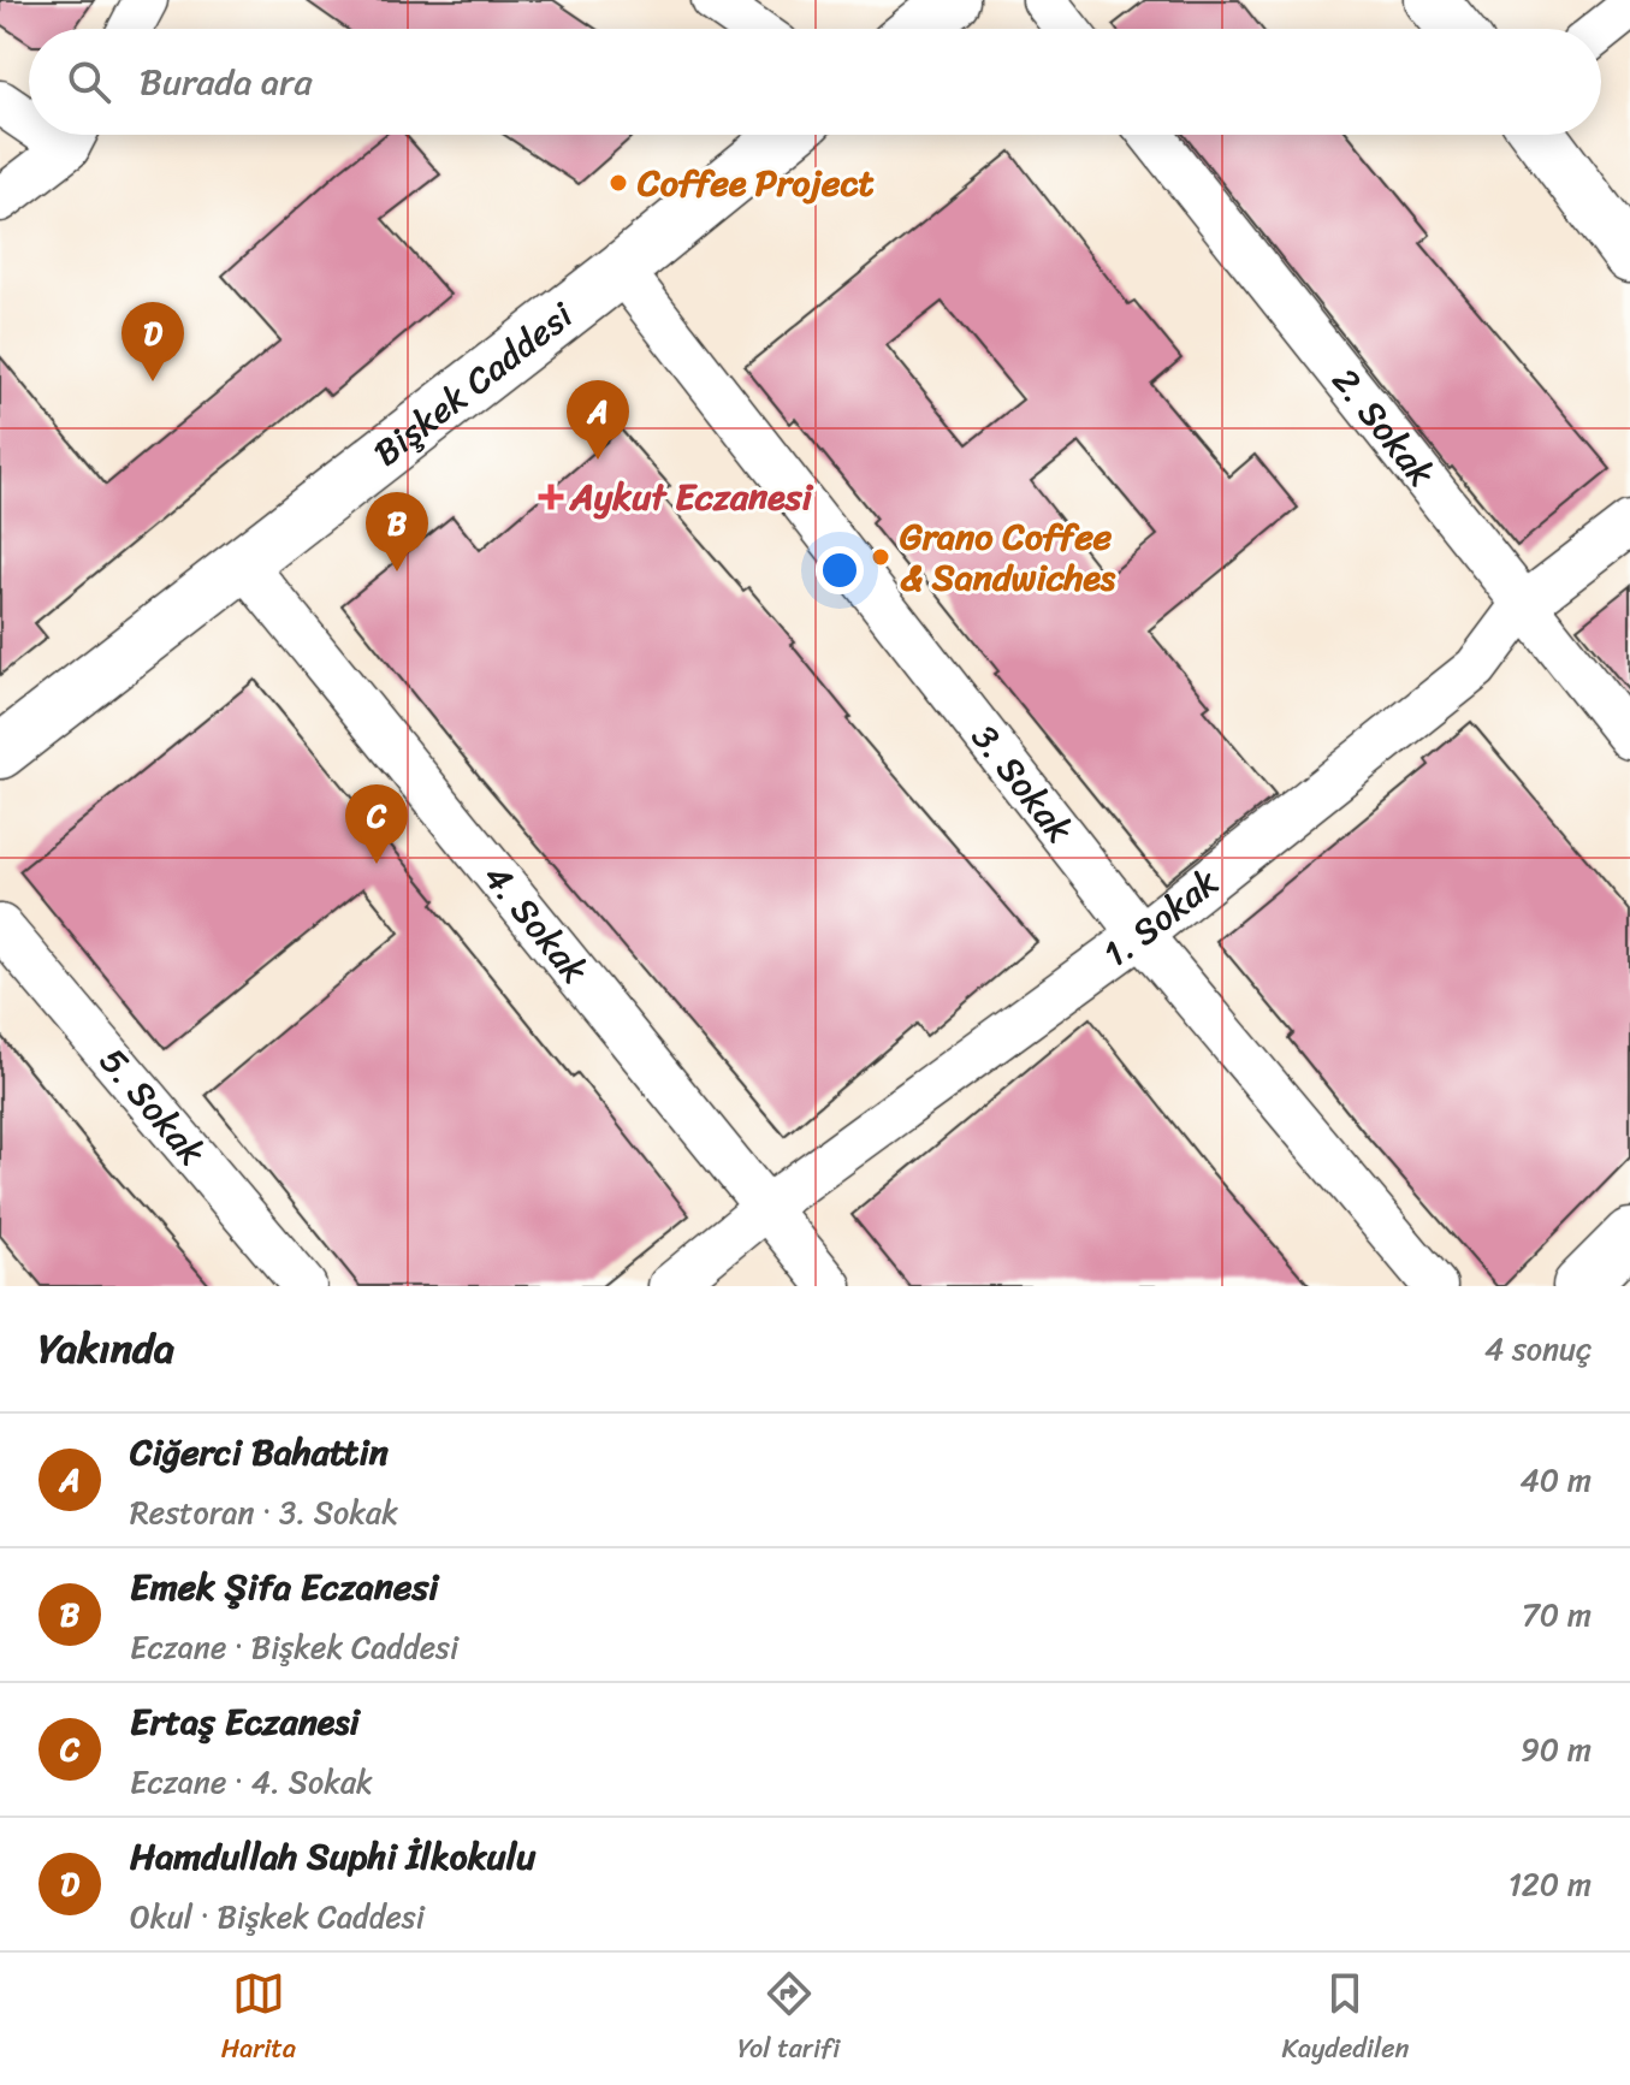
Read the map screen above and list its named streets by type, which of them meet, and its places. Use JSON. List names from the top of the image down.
{
  "streets": {
    "street": [
      "Bişkek Caddesi",
      "2. Sokak",
      "3. Sokak",
      "1. Sokak",
      "4. Sokak",
      "5. Sokak"
    ]
  },
  "crossings": [
    ["Bişkek Caddesi", "3. Sokak"],
    ["Bişkek Caddesi", "4. Sokak"],
    ["2. Sokak", "1. Sokak"],
    ["3. Sokak", "1. Sokak"],
    ["1. Sokak", "4. Sokak"]
  ],
  "places": {
    "other": ["Coffee Project", "Grano Coffee & Sandwiches"],
    "health": ["Aykut Eczanesi"]
  },
  "page": {
    "search": "Burada ara",
    "pins": [
      "D",
      "A",
      "B",
      "C"
    ],
    "heading": ["Yakında", "4 sonuç"],
    "list": [
      {
        "mark": "A",
        "name": "Ciğerci Bahattin",
        "note": "Restoran · 3. Sokak",
        "value": "40 m"
      },
      {
        "mark": "B",
        "name": "Emek Şifa Eczanesi",
        "note": "Eczane · Bişkek Caddesi",
        "value": "70 m"
      },
      {
        "mark": "C",
        "name": "Ertaş Eczanesi",
        "note": "Eczane · 4. Sokak",
        "value": "90 m"
      },
      {
        "mark": "D",
        "name": "Hamdullah Suphi İlkokulu",
        "note": "Okul · Bişkek Caddesi",
        "value": "120 m"
      }
    ],
    "nav": ["Harita", "Yol tarifi", "Kaydedilen"]
  }
}
